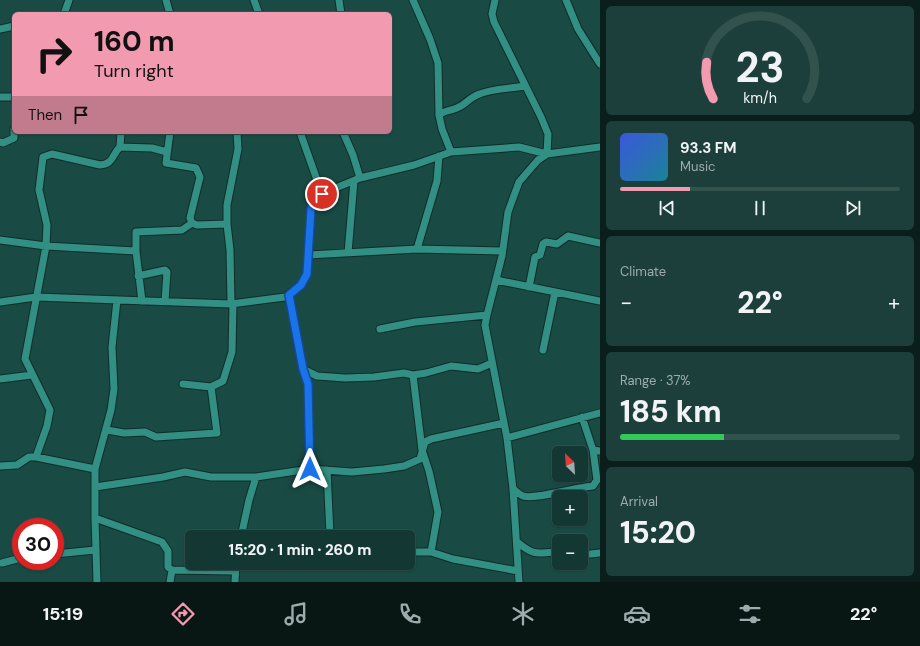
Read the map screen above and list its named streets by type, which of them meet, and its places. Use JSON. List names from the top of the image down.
{
  "north": "top left",
  "page": {
    "turn": ["160 m", "Turn right"],
    "then": "Then",
    "song": ["93.3 FM", "Music"],
    "tile": [
      "Climate",
      ["Range · 37%", "185 km"],
      ["Arrival", "15:20"]
    ],
    "heat": ["−", "22°", "+"],
    "map_buttons": ["+", "−"],
    "limit": "30",
    "trip": "15:20 · 1 min · 260 m",
    "tabs": ["15:19", "22°"],
    "gauge": ["23", "km/h"]
  }
}
